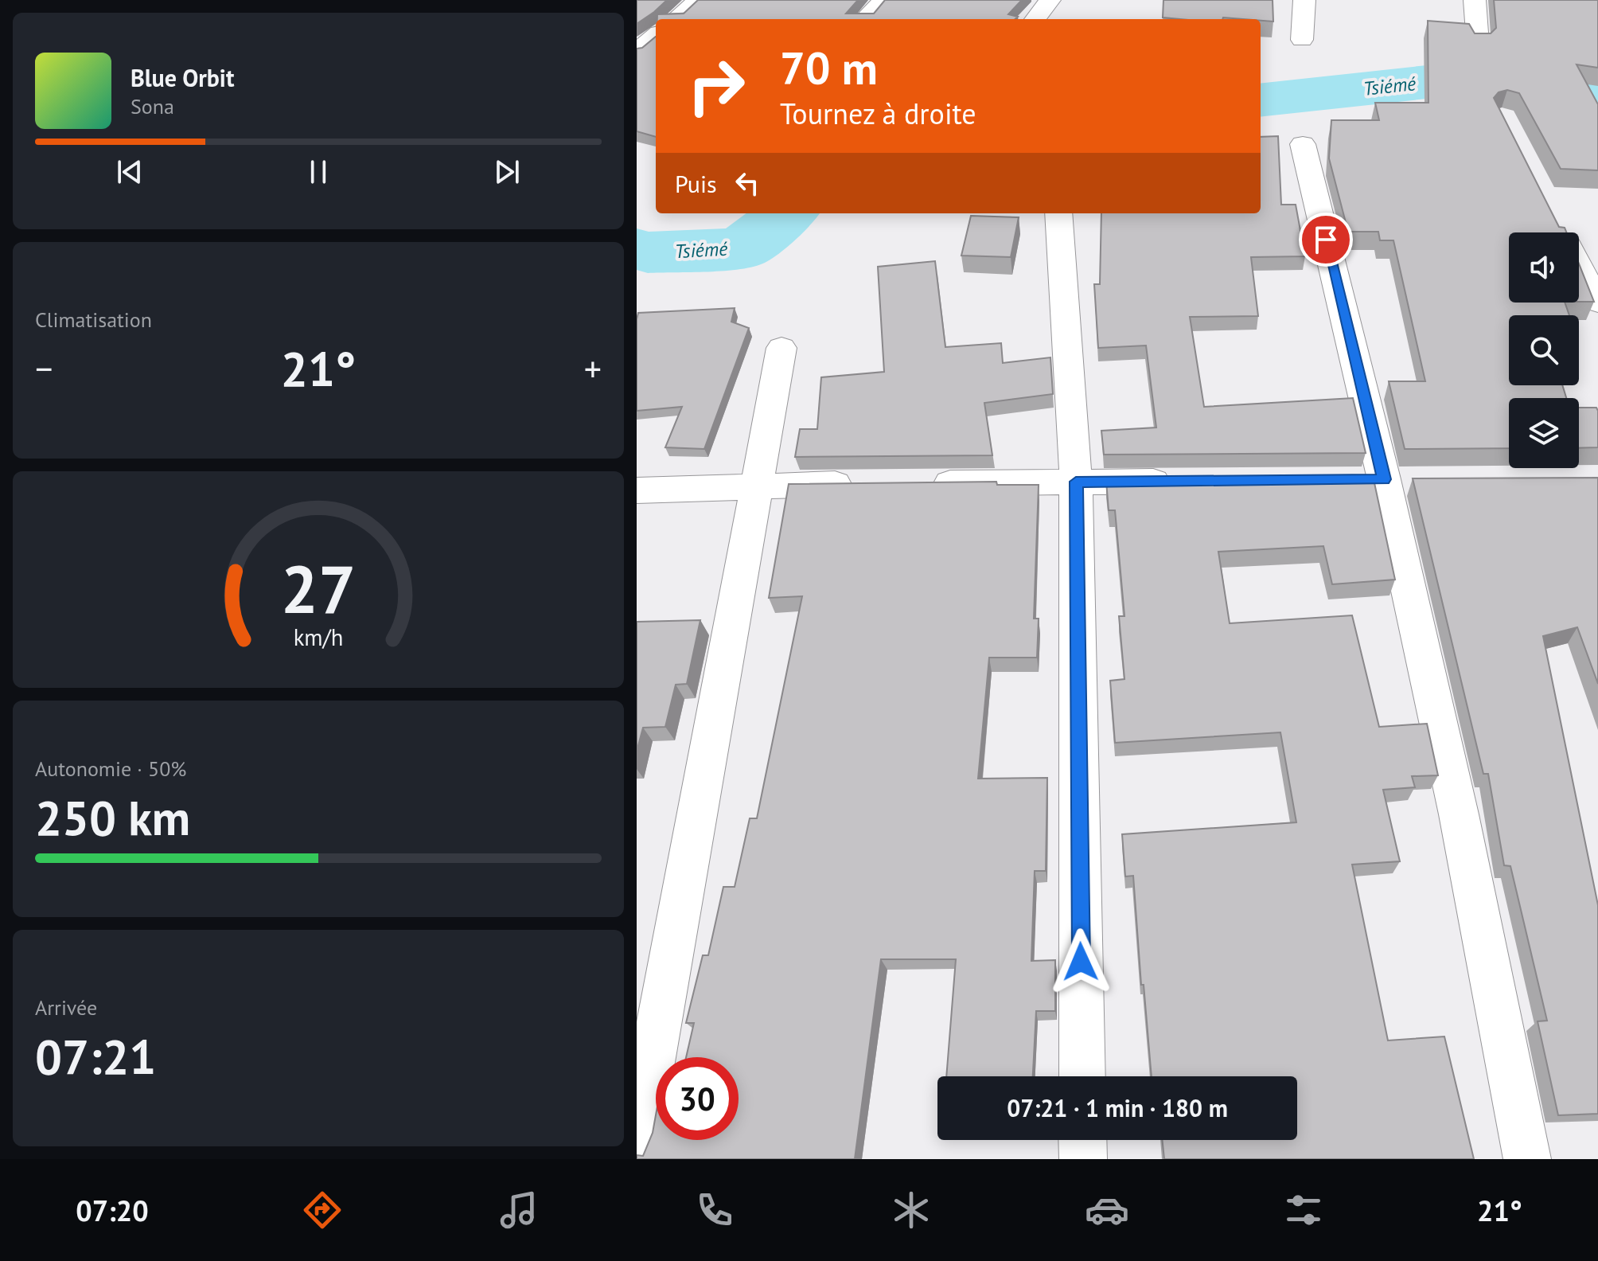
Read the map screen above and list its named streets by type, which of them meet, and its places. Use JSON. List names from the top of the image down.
{
  "water": ["Tsiémé"],
  "page": {
    "turn": ["70 m", "Tournez à droite"],
    "song": ["Blue Orbit", "Sona"],
    "then": "Puis",
    "tile": [
      "Climatisation",
      ["Autonomie · 50%", "250 km"],
      ["Arrivée", "07:21"]
    ],
    "heat": ["−", "21°", "+"],
    "limit": "30",
    "trip": "07:21 · 1 min · 180 m",
    "tabs": ["07:20", "21°"],
    "gauge": ["27", "km/h"]
  }
}
